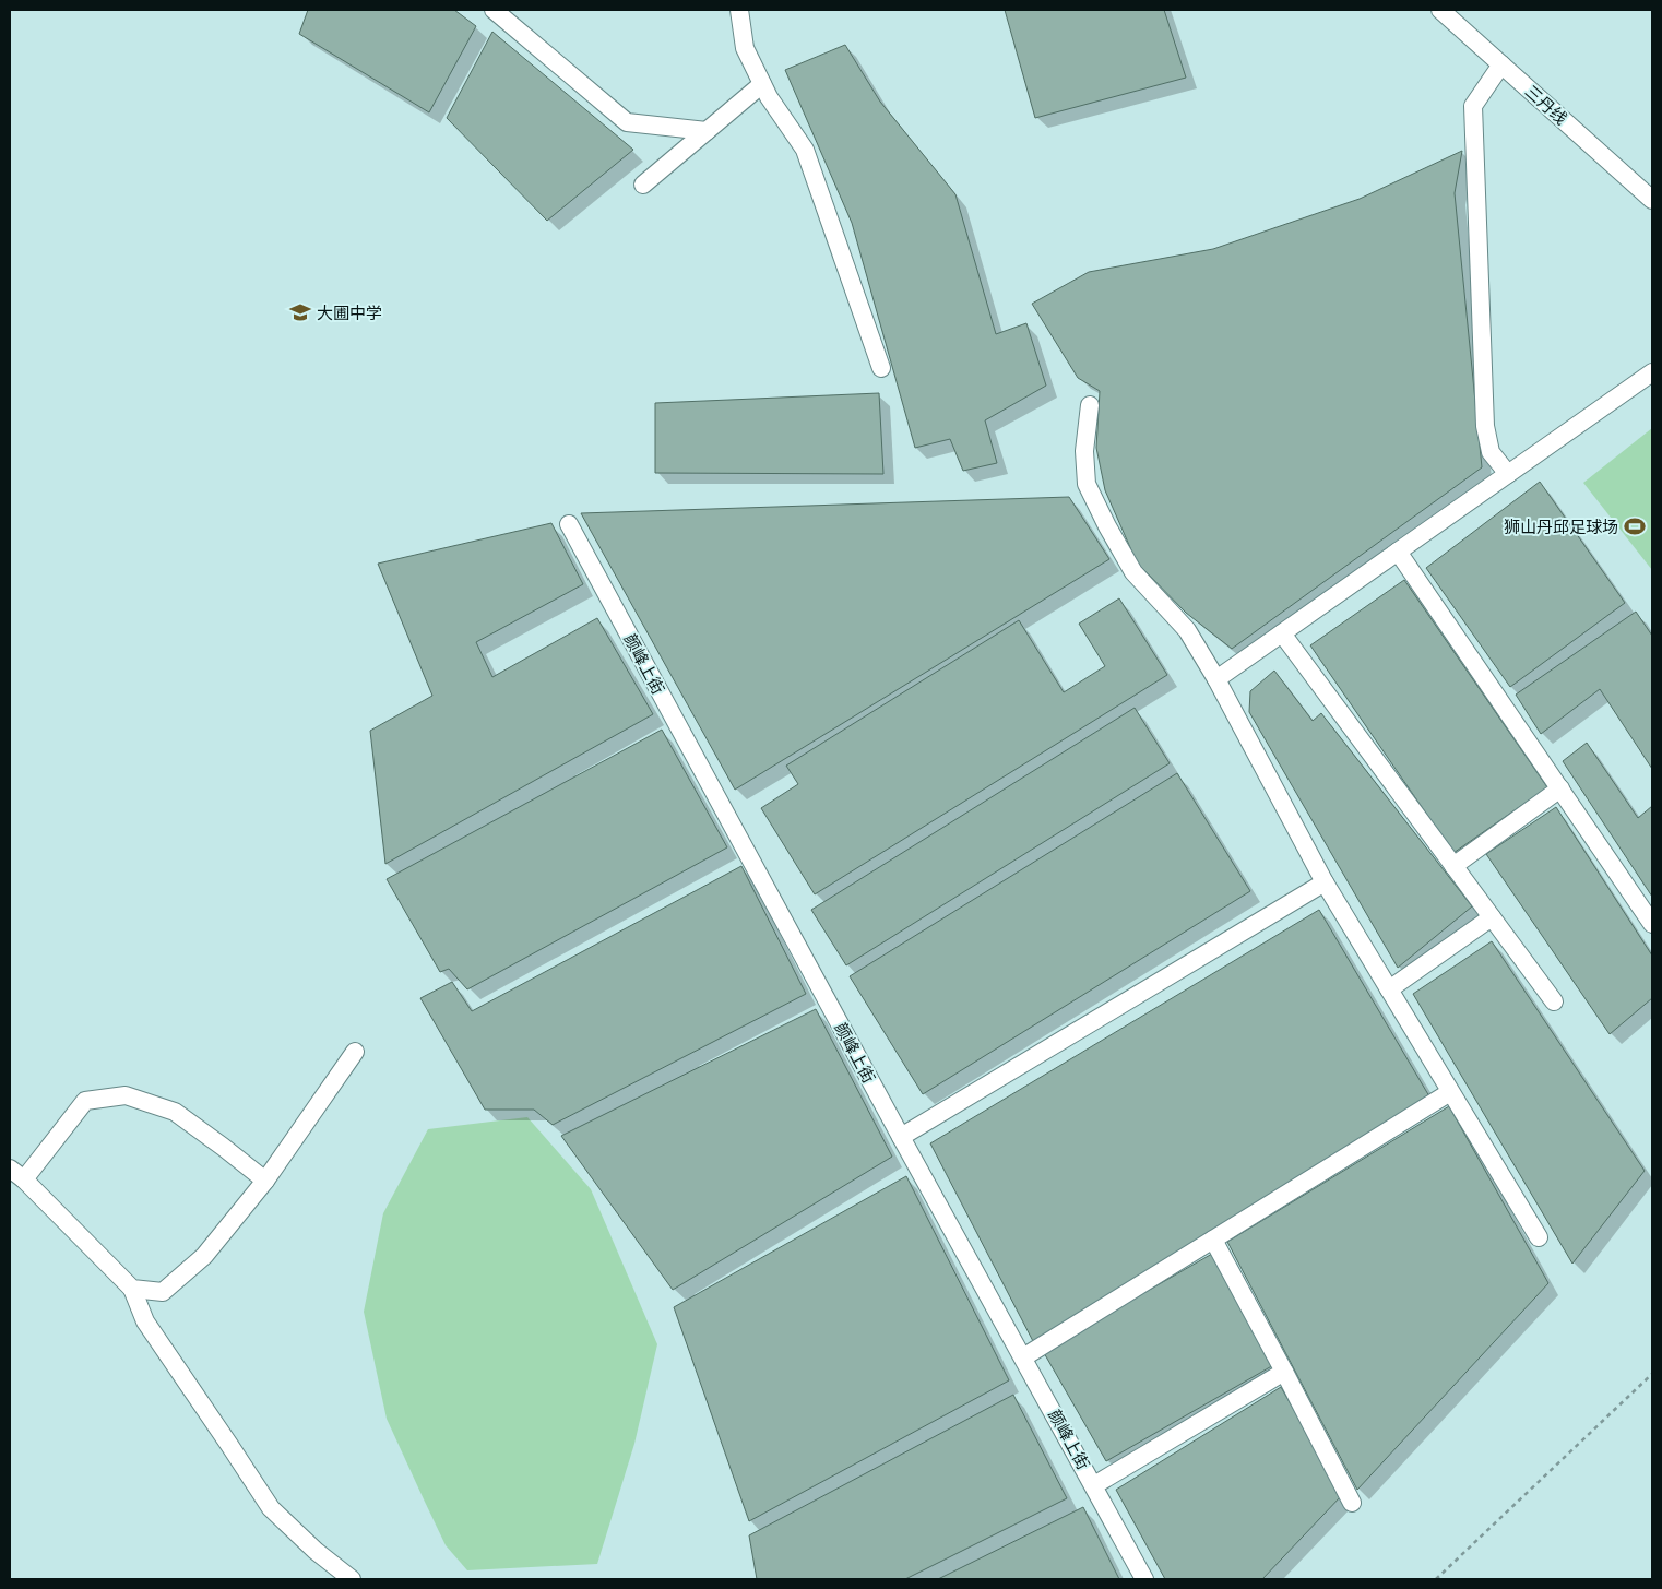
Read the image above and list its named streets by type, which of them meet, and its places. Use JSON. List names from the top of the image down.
{
  "streets": {
    "street": ["三丹线", "颜峰上街"]
  },
  "places": {
    "school or university": ["大圃中学"],
    "sports": ["狮山丹邱足球场"]
  }
}
